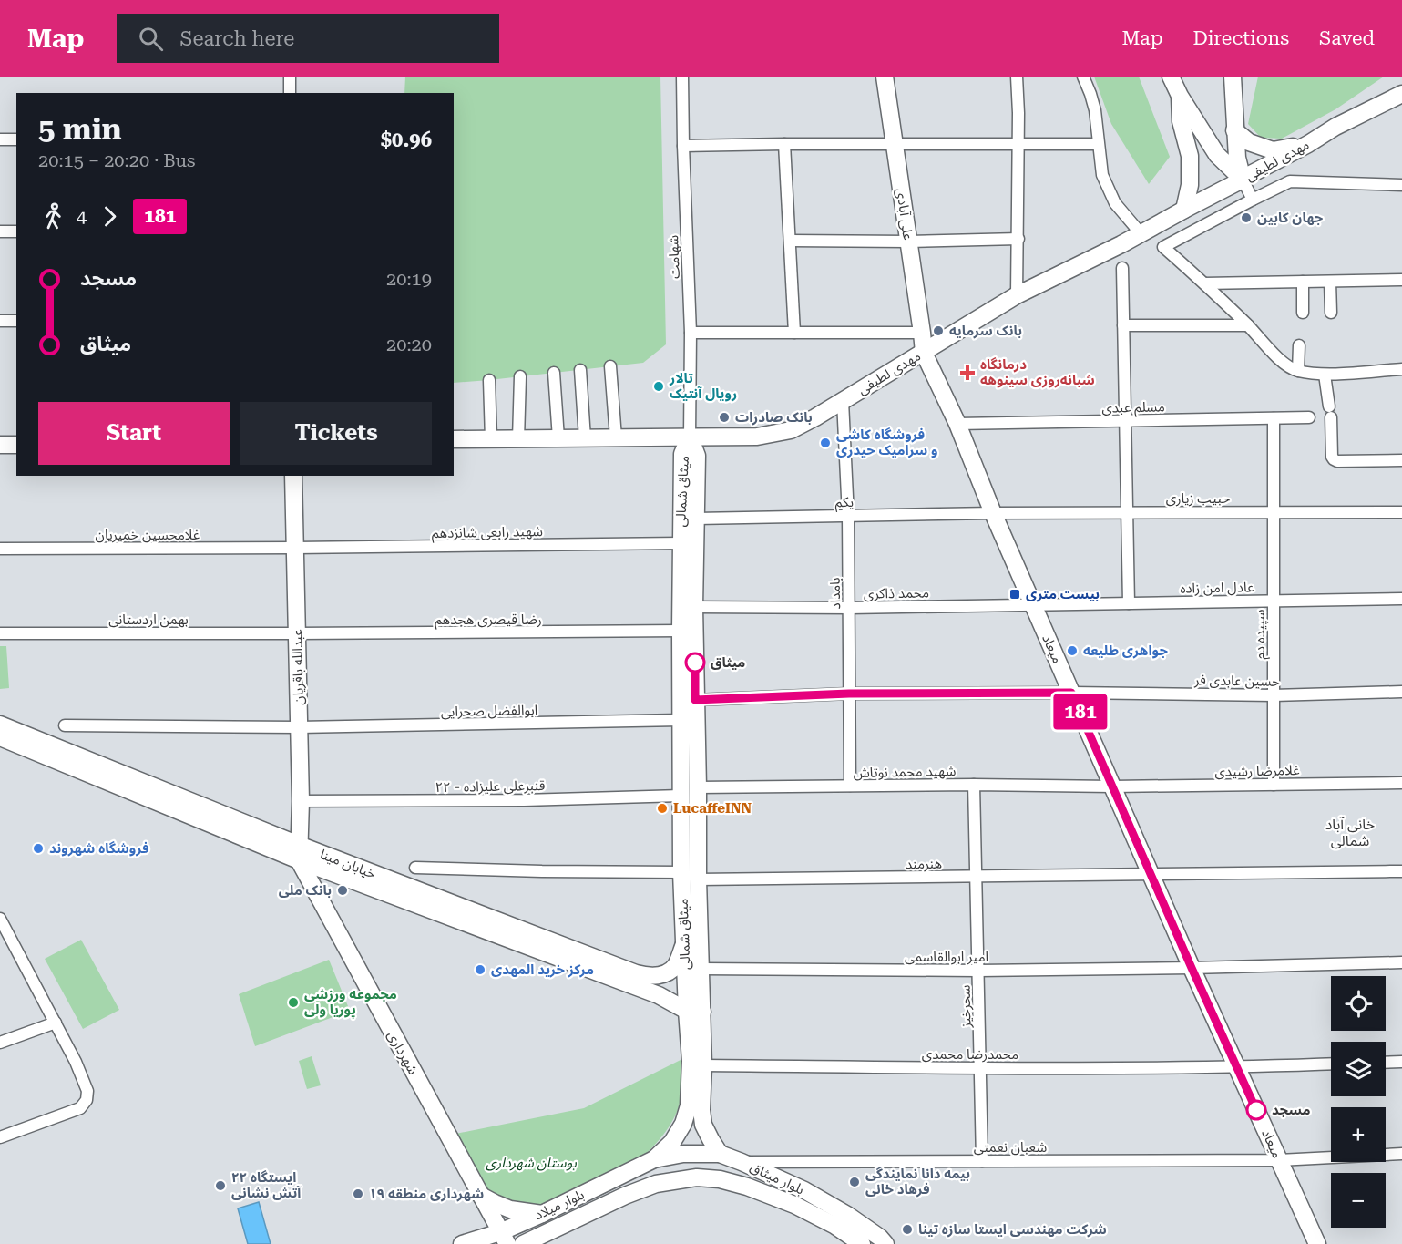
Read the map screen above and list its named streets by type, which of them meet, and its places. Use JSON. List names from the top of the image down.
{
  "streets": {
    "main road": [
      "مهدی لطیفی",
      "علی آبادی",
      "میثاق شمالی",
      "میعاد",
      "عبدالله باقریان",
      "خیابان مینا",
      "شهرداری",
      "بلوار میثاق",
      "بلوار میلاد"
    ],
    "street": [
      "شهامت",
      "مسلم عبدی",
      "حبیب زیاری",
      "یکم",
      "شهید رابعی شانزدهم",
      "غلامحسین خمیریان",
      "عادل امن زاده",
      "بامداد",
      "محمد ذاکری",
      "بهمن اردستانی",
      "رضا قیصری هجدهم",
      "سپیده دم",
      "حسین عابدی‌ فر",
      "ابوالفضل صحرایی",
      "غلامرضا رشیدی",
      "شهید محمد نوتاش",
      "قنبرعلی علیزاده - ۲۲",
      "هنرمند",
      "امیر ابوالقاسمی",
      "سحرخیز",
      "محمدرضا محمدی",
      "شعبان نعمتی"
    ]
  },
  "crossings": [
    ["مهدی لطیفی", "علی آبادی"],
    ["مهدی لطیفی", "شهامت"],
    ["مهدی لطیفی", "میثاق شمالی"],
    ["مهدی لطیفی", "بامداد"],
    ["مهدی لطیفی", "میعاد"],
    ["علی آبادی", "میعاد"],
    ["شهامت", "میثاق شمالی"],
    ["مسلم عبدی", "سپیده دم"],
    ["مسلم عبدی", "میعاد"],
    ["میثاق شمالی", "یکم"],
    ["میثاق شمالی", "شهید رابعی شانزدهم"],
    ["میثاق شمالی", "محمد ذاکری"],
    ["میثاق شمالی", "رضا قیصری هجدهم"],
    ["میثاق شمالی", "حسین عابدی‌ فر"],
    ["میثاق شمالی", "ابوالفضل صحرایی"],
    ["میثاق شمالی", "شهید محمد نوتاش"],
    ["میثاق شمالی", "قنبرعلی علیزاده - ۲۲"],
    ["میثاق شمالی", "خیابان مینا"],
    ["میثاق شمالی", "هنرمند"],
    ["میثاق شمالی", "امیر ابوالقاسمی"],
    ["میثاق شمالی", "محمدرضا محمدی"],
    ["میثاق شمالی", "بلوار میثاق"],
    ["میثاق شمالی", "بلوار میلاد"],
    ["حبیب زیاری", "یکم"],
    ["حبیب زیاری", "سپیده دم"],
    ["حبیب زیاری", "میعاد"],
    ["یکم", "بامداد"],
    ["یکم", "میعاد"],
    ["شهید رابعی شانزدهم", "غلامحسین خمیریان"],
    ["شهید رابعی شانزدهم", "عبدالله باقریان"],
    ["غلامحسین خمیریان", "عبدالله باقریان"],
    ["عادل امن زاده", "محمد ذاکری"],
    ["عادل امن زاده", "سپیده دم"],
    ["عادل امن زاده", "میعاد"],
    ["بامداد", "محمد ذاکری"],
    ["بامداد", "حسین عابدی‌ فر"],
    ["بامداد", "شهید محمد نوتاش"],
    ["محمد ذاکری", "میعاد"],
    ["بهمن اردستانی", "رضا قیصری هجدهم"],
    ["بهمن اردستانی", "عبدالله باقریان"],
    ["رضا قیصری هجدهم", "عبدالله باقریان"],
    ["سپیده دم", "حسین عابدی‌ فر"],
    ["سپیده دم", "غلامرضا رشیدی"],
    ["میعاد", "حسین عابدی‌ فر"],
    ["میعاد", "غلامرضا رشیدی"],
    ["میعاد", "شهید محمد نوتاش"],
    ["میعاد", "هنرمند"],
    ["میعاد", "امیر ابوالقاسمی"],
    ["میعاد", "محمدرضا محمدی"],
    ["میعاد", "شعبان نعمتی"],
    ["عبدالله باقریان", "ابوالفضل صحرایی"],
    ["عبدالله باقریان", "قنبرعلی علیزاده - ۲۲"],
    ["عبدالله باقریان", "خیابان مینا"],
    ["عبدالله باقریان", "شهرداری"],
    ["غلامرضا رشیدی", "شهید محمد نوتاش"],
    ["شهید محمد نوتاش", "سحرخیز"],
    ["خیابان مینا", "شهرداری"],
    ["هنرمند", "سحرخیز"],
    ["امیر ابوالقاسمی", "سحرخیز"],
    ["سحرخیز", "محمدرضا محمدی"],
    ["سحرخیز", "شعبان نعمتی"],
    ["شهرداری", "بلوار میلاد"],
    ["شعبان نعمتی", "بلوار میثاق"],
    ["بلوار میثاق", "بلوار میلاد"]
  ],
  "districts": ["خانی آباد شمالی"],
  "parks": ["بوستان شهرداری"],
  "places": {
    "other": [
      "جهان کابین",
      "بانک سرمایه",
      "تالار رویال آنتیک",
      "بانک صادرات",
      "فروشگاه کاشی و سرامیک حیدری",
      "جواهری طلیعه",
      "میثاق",
      "LucaffeINN",
      "فروشگاه شهروند",
      "بانک ملی",
      "مرکز خرید المهدی",
      "مجموعه ورزشی پوریا ولی",
      "مسجد",
      "بیمه دانا نمایندگی فرهاد خانی",
      "ایستگاه ۲۲ آتش نشانی",
      "شهرداری منطقه ۱۹",
      "شرکت مهندسی ایستا سازه تینا"
    ],
    "health": ["درمانگاه شبانه‌روزی سینوهه"],
    "transit": ["بیست متری"]
  },
  "lines": ["bus line 181"],
  "page": {
    "header": "Map",
    "search": "Search here",
    "nav": ["Map", "Directions", "Saved"],
    "on_map": "181",
    "heading": ["5 min", "20:15 – 20:20 · Bus", "$0.96"],
    "legs": ["4", "181"],
    "list": [
      {
        "name": "مسجد",
        "value": "20:19"
      },
      {
        "name": "میثاق",
        "value": "20:20"
      }
    ],
    "buttons": ["Start", "Tickets"],
    "map_buttons": ["+", "−"]
  }
}
